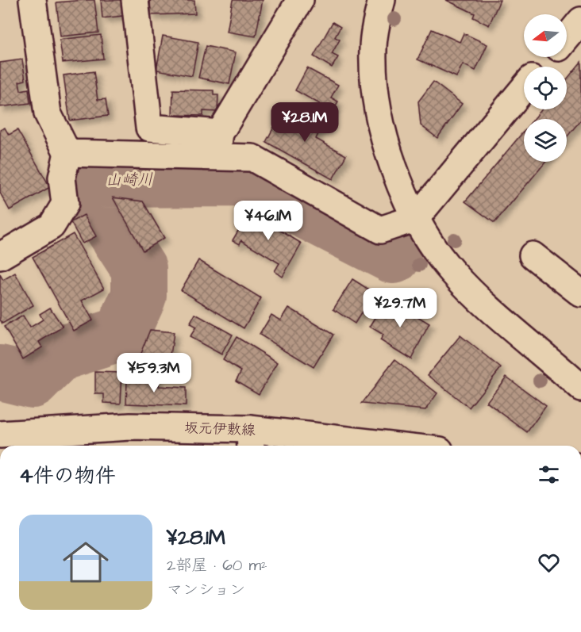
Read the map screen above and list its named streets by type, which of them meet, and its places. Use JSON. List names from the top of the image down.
{
  "streets": {
    "street": ["坂元伊敷線"]
  },
  "water": ["山崎川"],
  "north": "left",
  "page": {
    "price": [
      "¥28.1M",
      "¥46.1M",
      "¥29.7M",
      "¥59.3M"
    ],
    "heading": "4件の物件",
    "list": [
      {
        "name": "¥28.1M",
        "note": "2部屋 · 60 m² · マンション"
      }
    ]
  }
}
